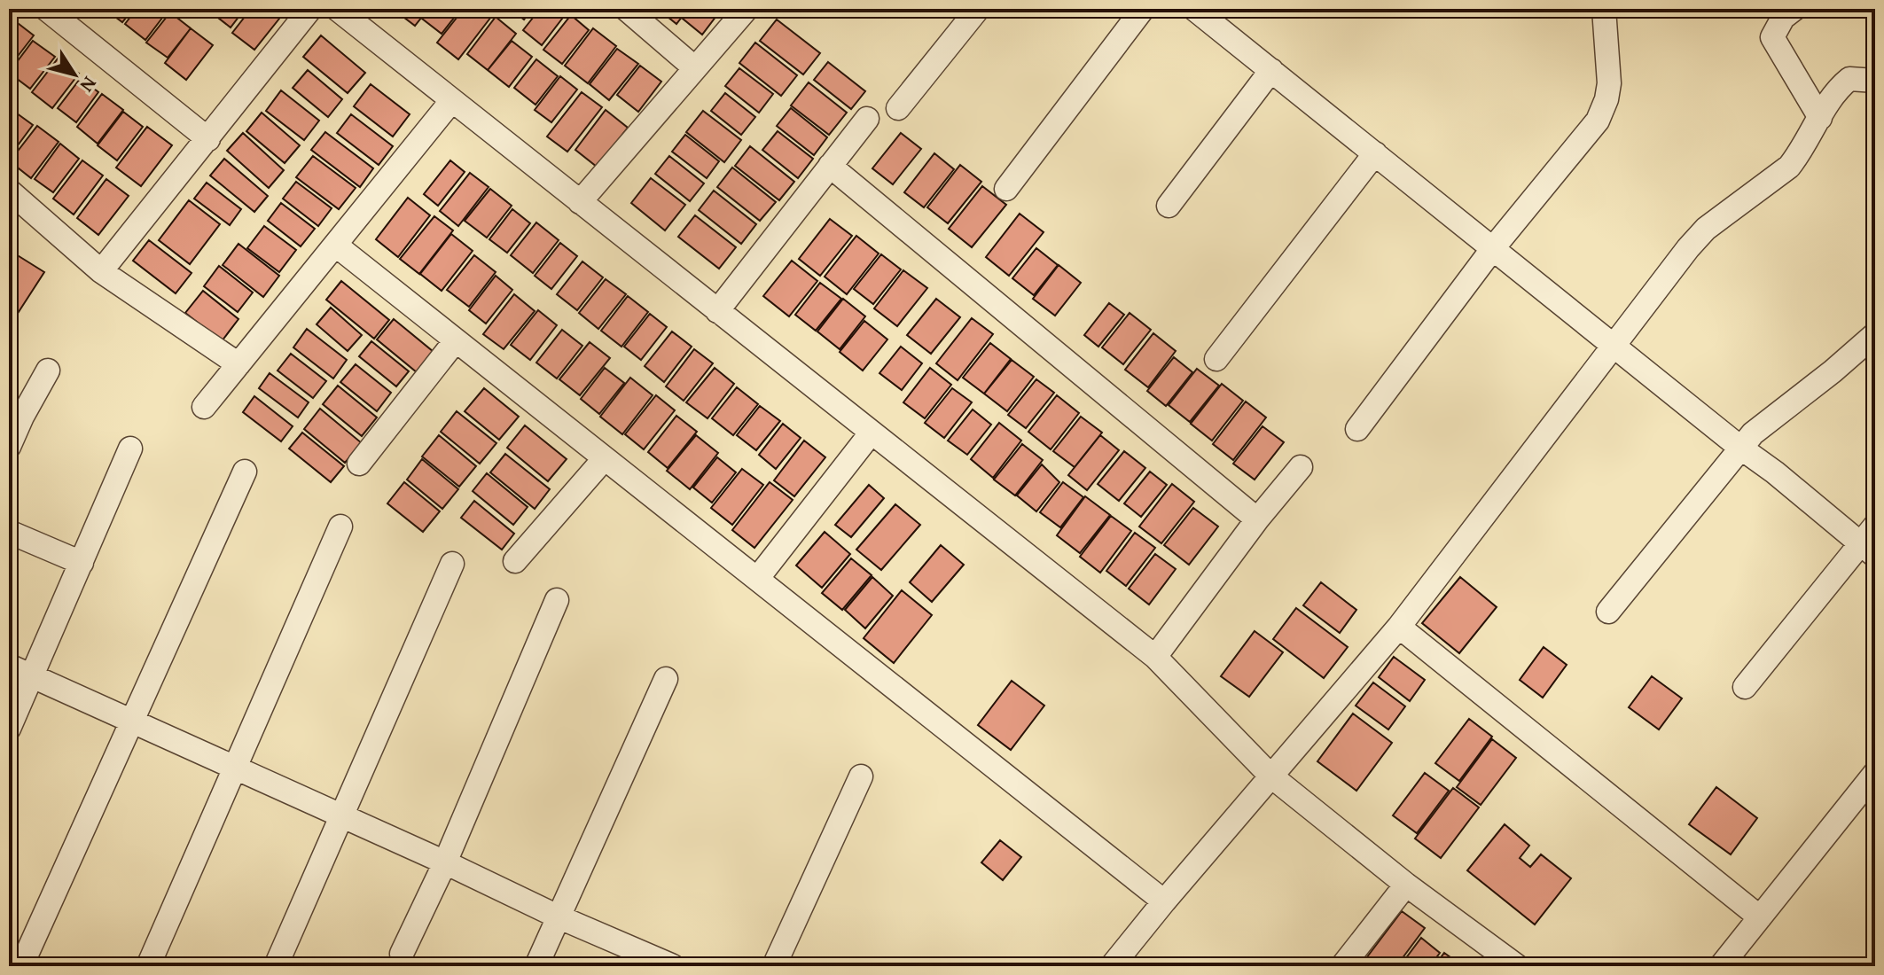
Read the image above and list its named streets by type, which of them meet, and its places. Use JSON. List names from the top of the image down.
{
  "north": "bottom right"
}
